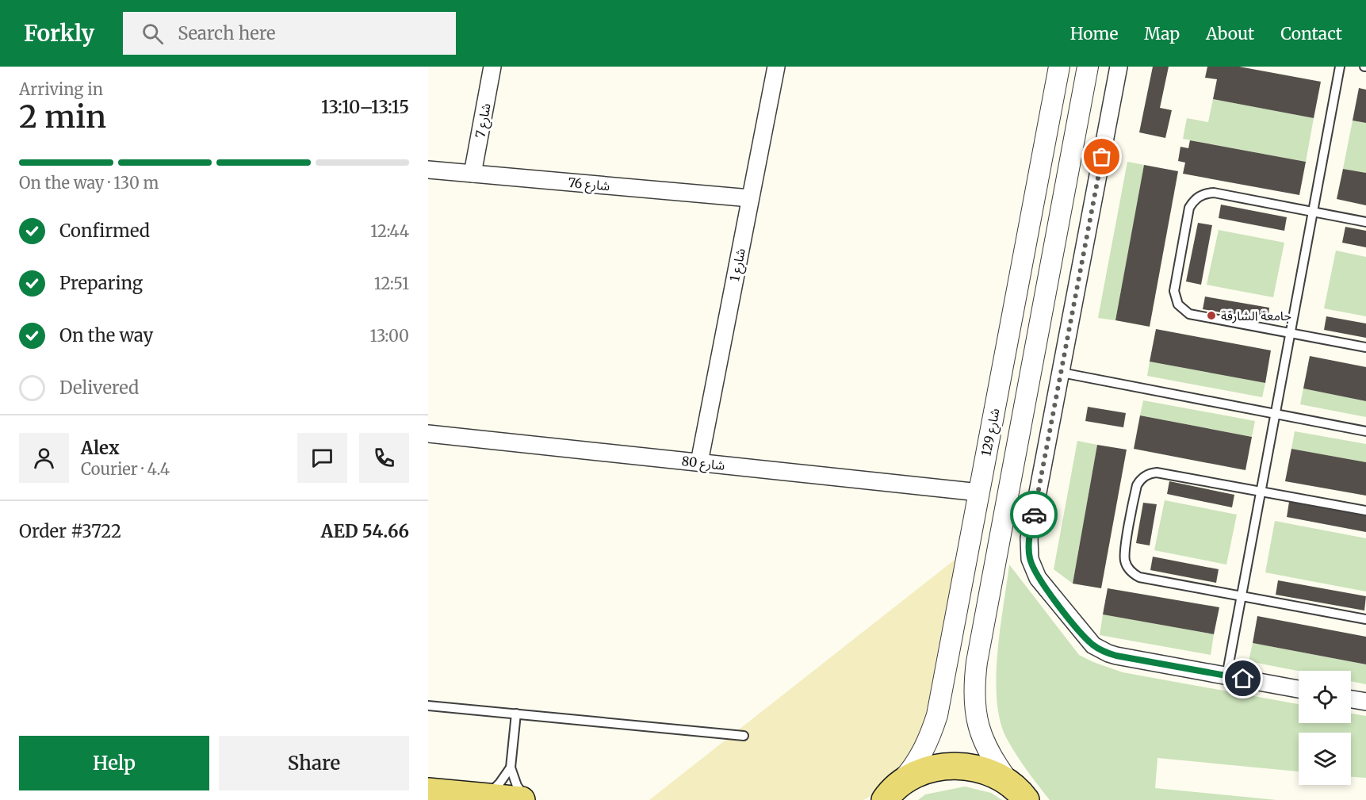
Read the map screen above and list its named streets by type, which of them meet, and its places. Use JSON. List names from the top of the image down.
{
  "streets": {
    "street": [
      "شارع 7",
      "شارع 76",
      "شارع 1",
      "شارع 129",
      "شارع 80"
    ]
  },
  "crossings": [
    ["شارع 7", "شارع 76"],
    ["شارع 76", "شارع 1"],
    ["شارع 1", "شارع 80"],
    ["شارع 129", "شارع 80"]
  ],
  "places": ["جامعة الشارقة"],
  "page": {
    "header": "Forkly",
    "search": "Search here",
    "nav": [
      "Home",
      "Map",
      "About",
      "Contact"
    ],
    "heading": ["2 min", "Arriving in", "13:10–13:15"],
    "panel": [
      "Alex",
      "Courier · 4.4",
      "Order #3722",
      "AED 54.66"
    ],
    "bar": "On the way · 130 m",
    "list": [
      ["Confirmed", "12:44"],
      ["Preparing", "12:51"],
      ["On the way", "13:00"],
      "Delivered"
    ],
    "buttons": ["Help", "Share"]
  }
}
